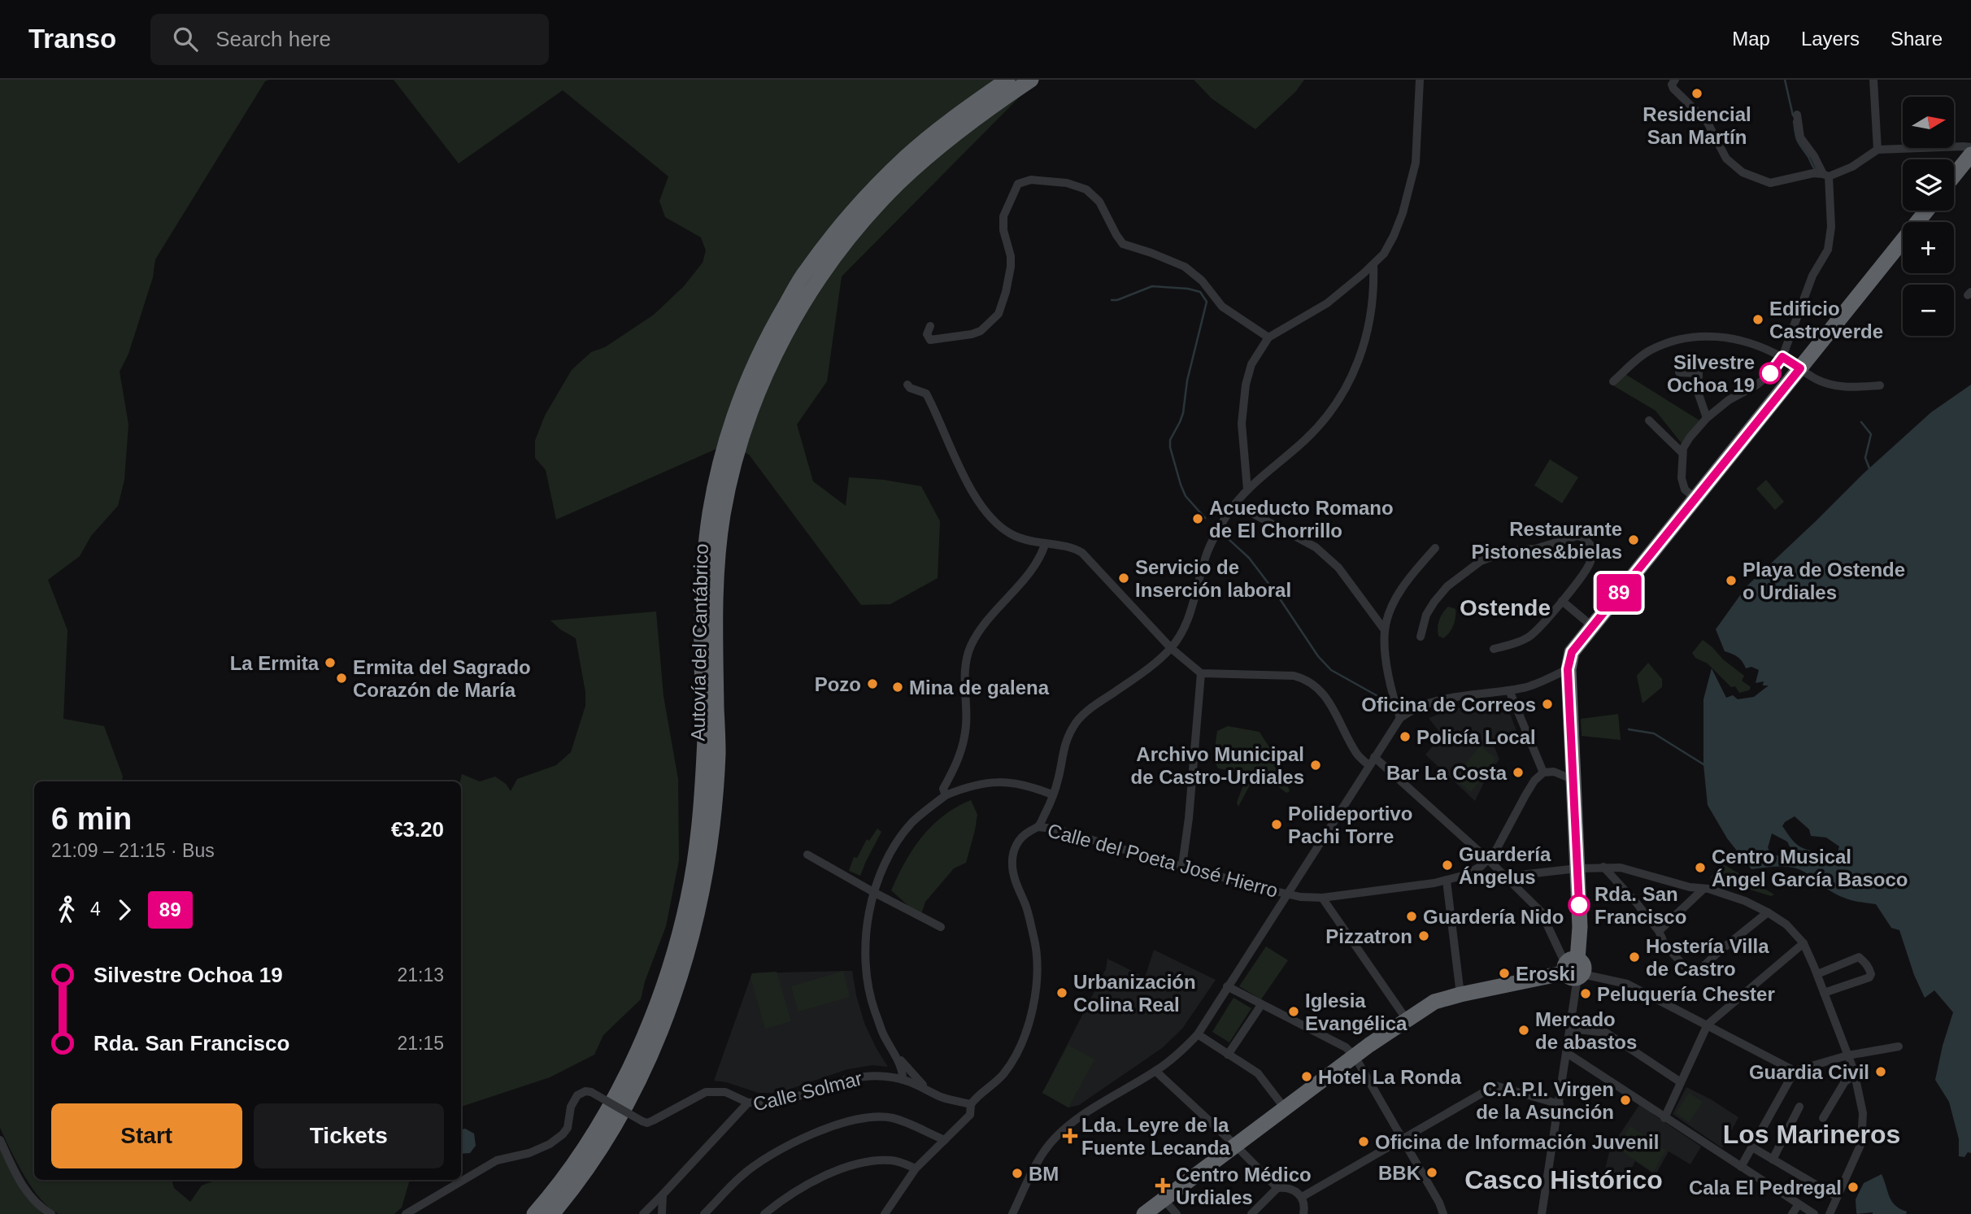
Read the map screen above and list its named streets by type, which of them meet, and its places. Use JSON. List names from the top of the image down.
{
  "streets": {
    "highway": ["Autovía del Cantábrico"],
    "street": ["Calle del Poeta José Hierro", "Calle Solmar"]
  },
  "districts": ["Ostende", "Los Marineros", "Casco Histórico"],
  "places": {
    "other": [
      "Residencial San Martín",
      "Edificio Castroverde",
      "Silvestre Ochoa 19",
      "Acueducto Romano de El Chorrillo",
      "Restaurante Pistones&bielas",
      "Servicio de Inserción laboral",
      "Playa de Ostende o Urdiales",
      "La Ermita",
      "Ermita del Sagrado Corazón de María",
      "Pozo",
      "Mina de galena",
      "Oficina de Correos",
      "Policía Local",
      "Archivo Municipal de Castro-Urdiales",
      "Bar La Costa",
      "Polideportivo Pachi Torre",
      "Guardería Ángelus",
      "Centro Musical Ángel García Basoco",
      "Rda. San Francisco",
      "Guardería Nido",
      "Pizzatron",
      "Hostería Villa de Castro",
      "Eroski",
      "Urbanización Colina Real",
      "Peluquería Chester",
      "Iglesia Evangélica",
      "Mercado de abastos",
      "Guardia Civil",
      "Hotel La Ronda",
      "C.A.P.I. Virgen de la Asunción",
      "Oficina de Información Juvenil",
      "BBK",
      "BM",
      "Cala El Pedregal"
    ],
    "health": ["Lda. Leyre de la Fuente Lecanda", "Centro Médico Urdiales"]
  },
  "lines": ["bus line 89"],
  "north": "right",
  "page": {
    "header": "Transo",
    "search": "Search here",
    "nav": ["Map", "Layers", "Share"],
    "on_map": "89",
    "map_buttons": ["+", "−"],
    "heading": ["6 min", "21:09 – 21:15 · Bus", "€3.20"],
    "legs": ["4", "89"],
    "list": [
      {
        "name": "Silvestre Ochoa 19",
        "value": "21:13"
      },
      {
        "name": "Rda. San Francisco",
        "value": "21:15"
      }
    ],
    "buttons": ["Start", "Tickets"]
  }
}
